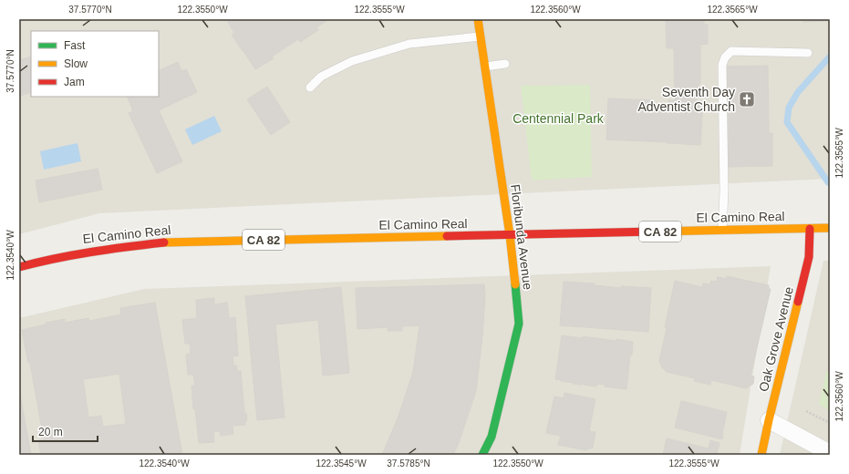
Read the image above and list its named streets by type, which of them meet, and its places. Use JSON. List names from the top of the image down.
{
  "streets": {
    "main road": [
      "El Camino Real",
      "CA 82",
      "Floribunda Avenue",
      "Oak Grove Avenue"
    ]
  },
  "crossings": [
    ["El Camino Real", "Floribunda Avenue"],
    ["El Camino Real", "Oak Grove Avenue"]
  ],
  "parks": ["Centennial Park"],
  "places": {
    "church": ["Seventh Day Adventist Church"]
  },
  "legend": ["Fast", "Slow", "Jam"],
  "scale_bar": "20 m",
  "coordinates": [
    "37.5770°N",
    "122.3550°W",
    "122.3555°W",
    "122.3560°W",
    "122.3565°W",
    "122.3540°W",
    "122.3545°W",
    "37.5785°N"
  ]
}
